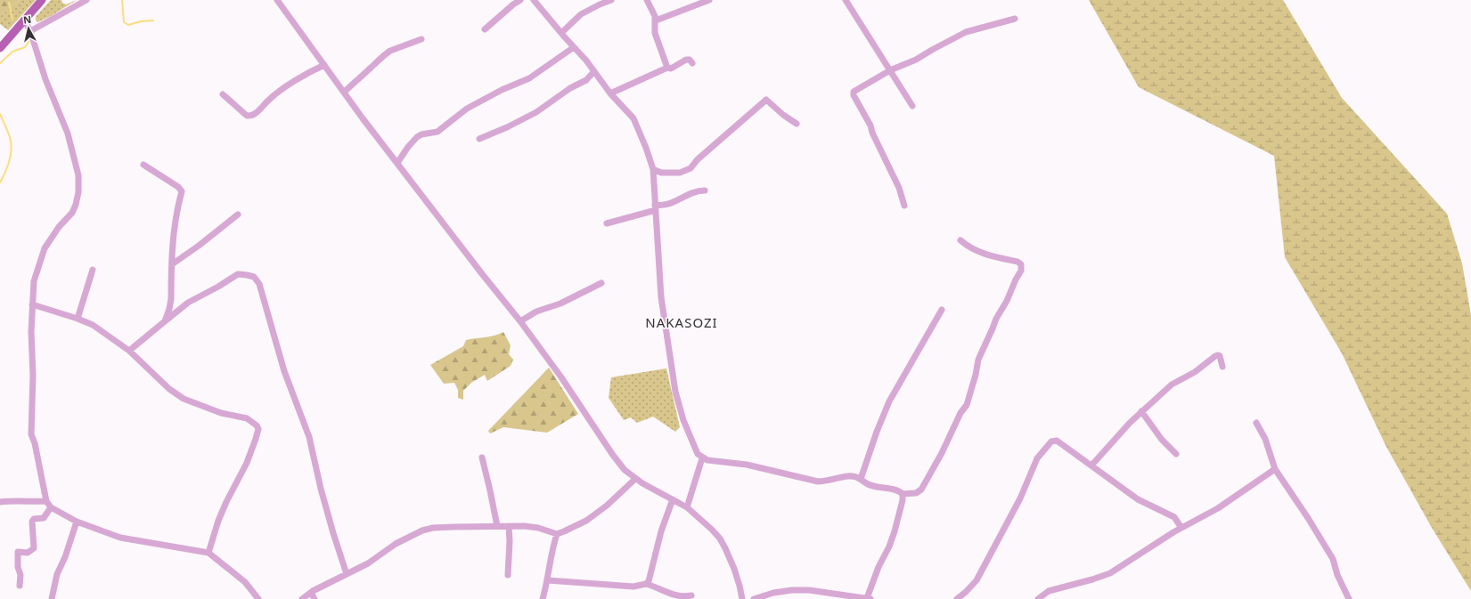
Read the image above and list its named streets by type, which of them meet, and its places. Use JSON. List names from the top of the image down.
{
  "districts": ["NAKASOZI"],
  "north": "top"
}
